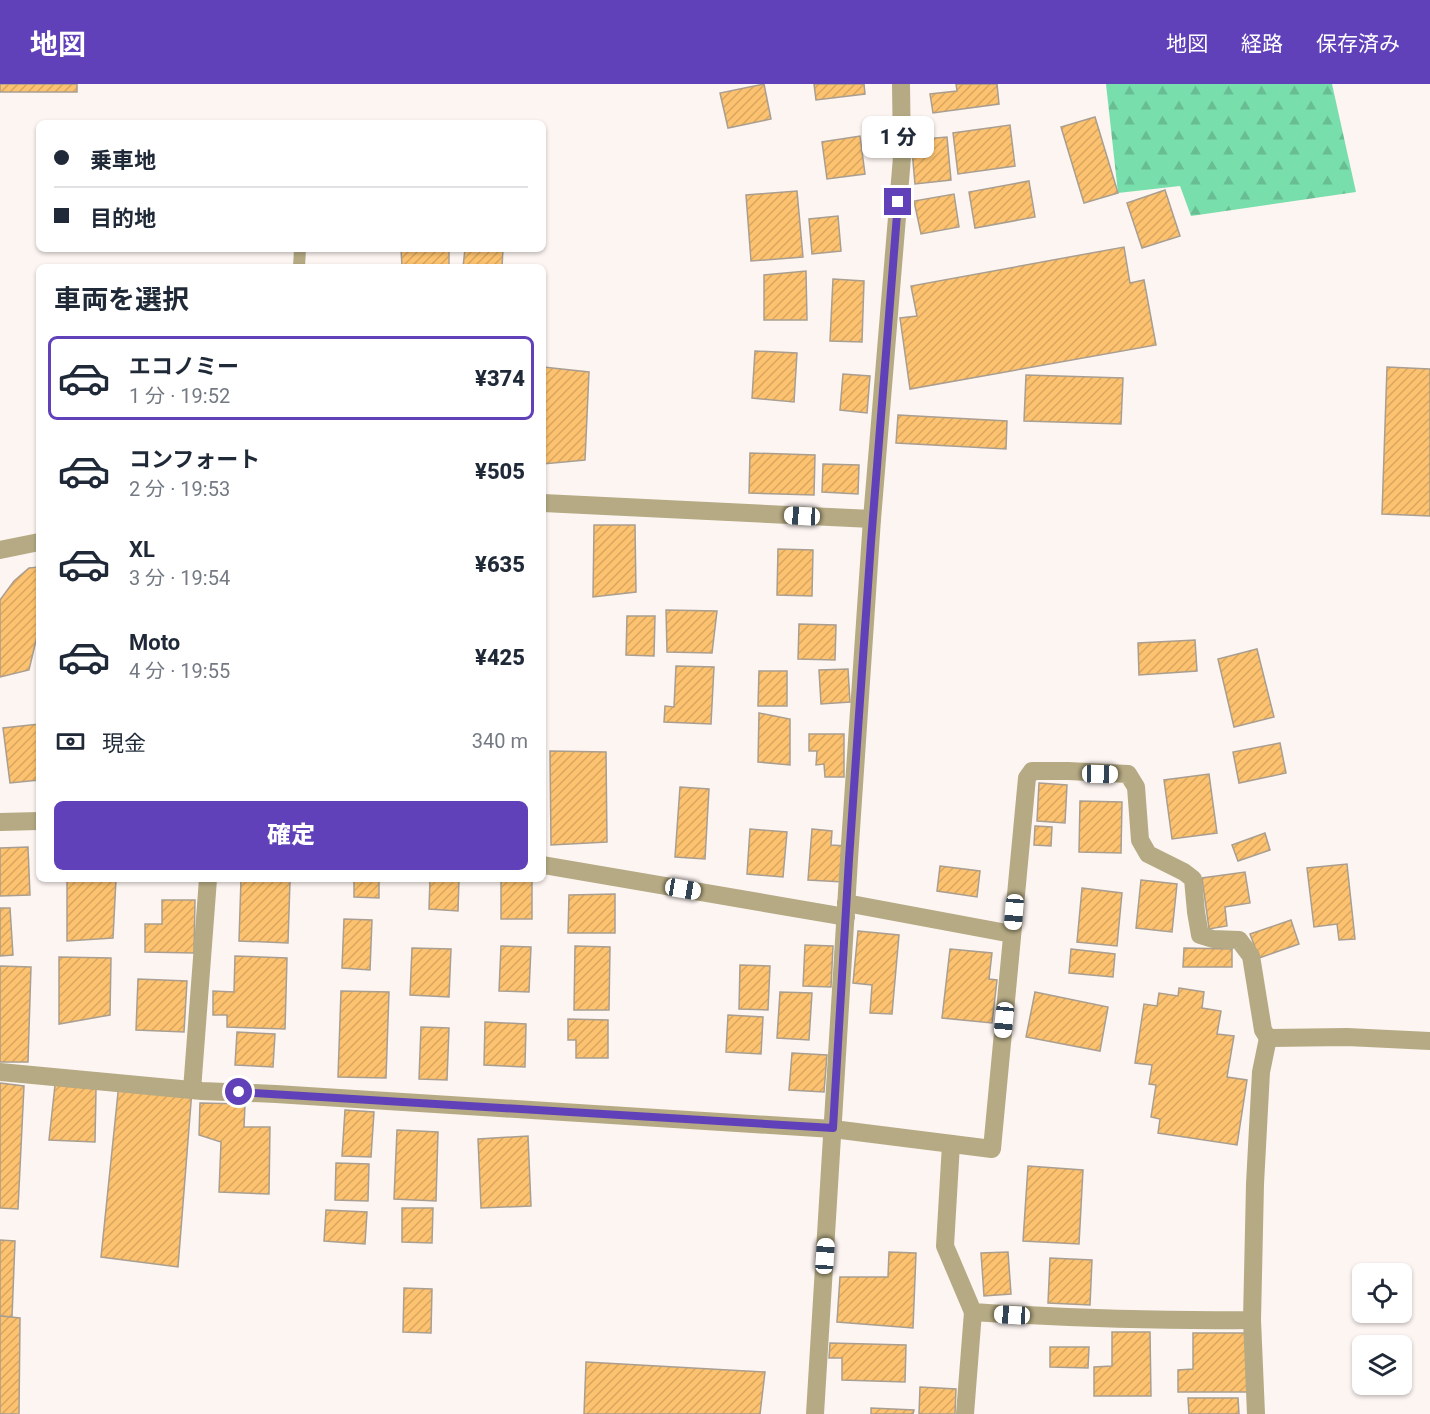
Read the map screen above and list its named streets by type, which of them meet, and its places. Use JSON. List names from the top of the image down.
{
  "page": {
    "header": "地図",
    "nav": ["地図", "経路", "保存済み"],
    "bubble": "1 分",
    "banner": ["乗車地", "目的地"],
    "heading": "車両を選択",
    "list": [
      {
        "name": "エコノミー",
        "note": "1 分 · 19:52",
        "value": "¥374"
      },
      {
        "name": "コンフォート",
        "note": "2 分 · 19:53",
        "value": "¥505"
      },
      {
        "name": "XL",
        "note": "3 分 · 19:54",
        "value": "¥635"
      },
      {
        "name": "Moto",
        "note": "4 分 · 19:55",
        "value": "¥425"
      }
    ],
    "pay": ["現金", "340 m"],
    "buttons": "確定"
  }
}
